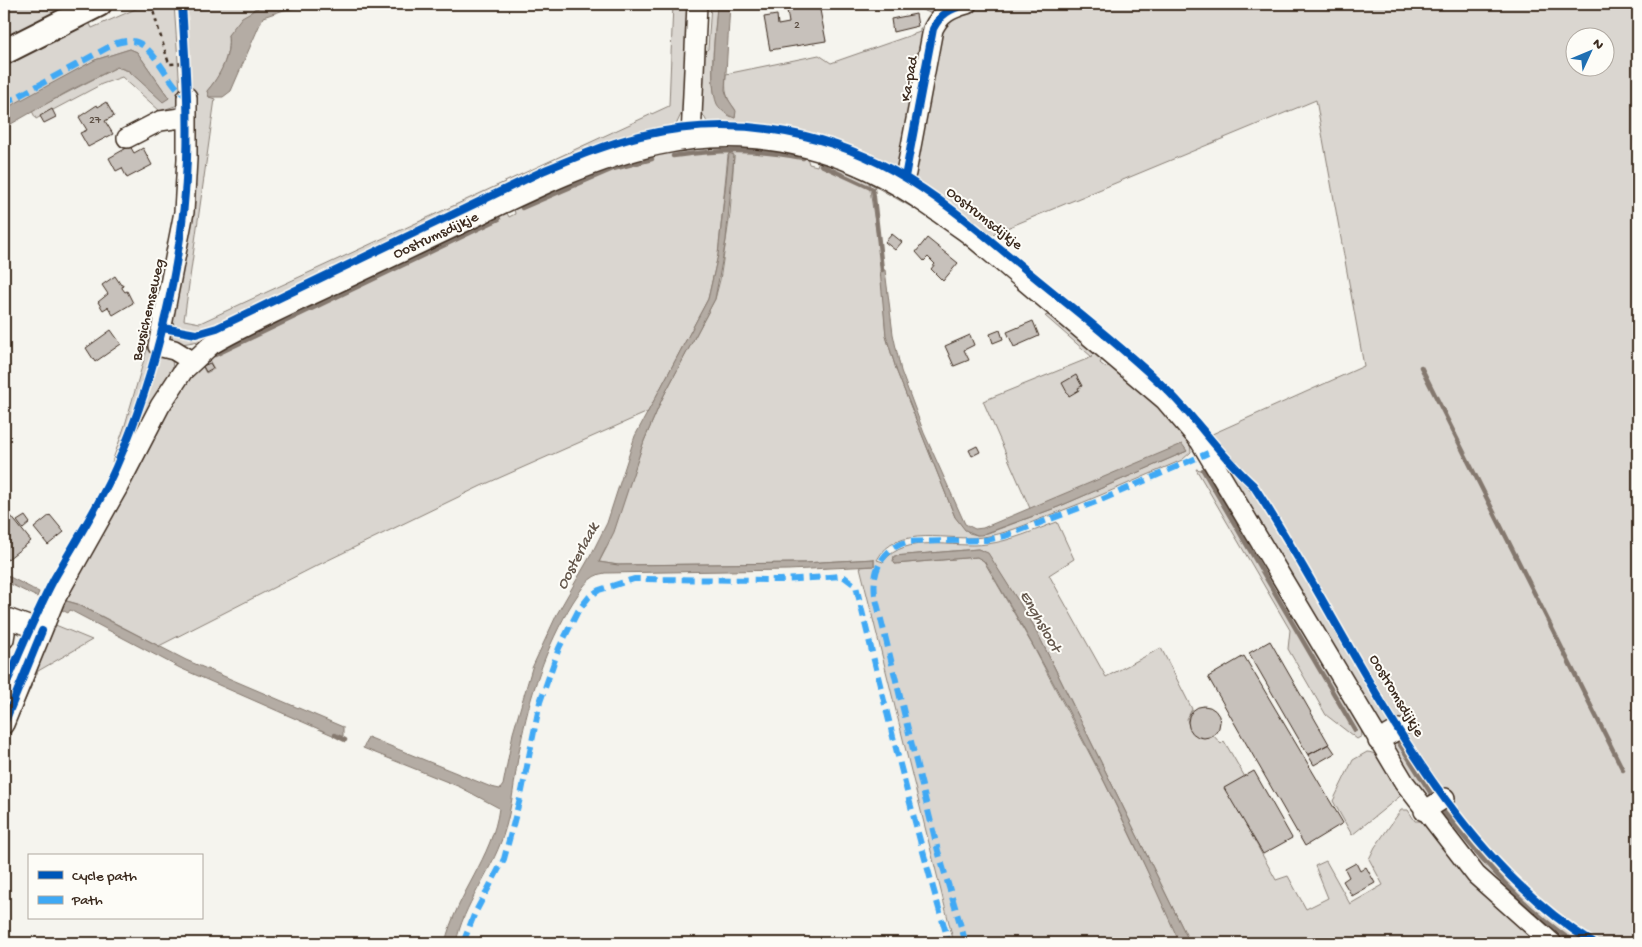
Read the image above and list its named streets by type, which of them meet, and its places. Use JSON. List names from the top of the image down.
{
  "streets": {
    "street": ["Ka-pad", "Oostrumsdijkje", "Beusichemseweg"],
    "cycle path": ["Oostromsdijkje"]
  },
  "crossings": [
    ["Ka-pad", "Oostrumsdijkje"],
    ["Oostrumsdijkje", "Beusichemseweg"]
  ],
  "water": ["Oosterlaak", "Enghsloot"],
  "house_numbers": ["2", "27"],
  "legend": ["Cycle path", "Path"],
  "north": "top right"
}
